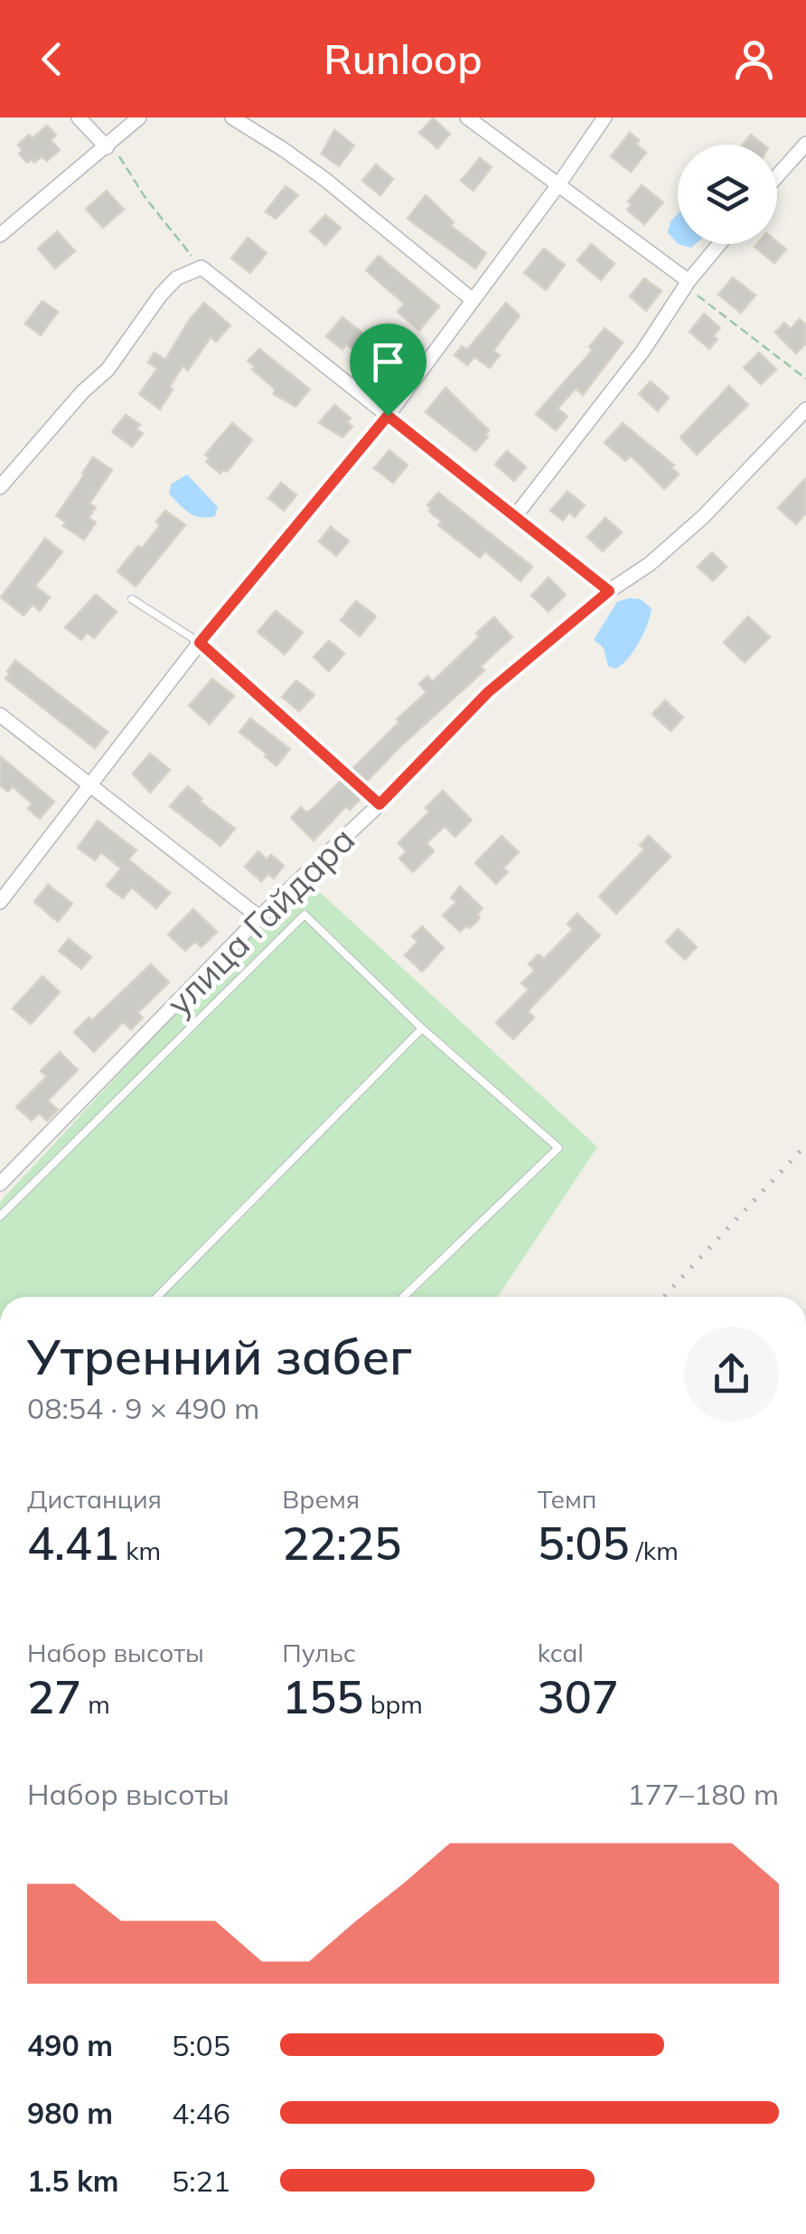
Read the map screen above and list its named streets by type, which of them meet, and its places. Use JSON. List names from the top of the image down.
{
  "streets": {
    "street": ["улица Гайдара"]
  },
  "page": {
    "header": "Runloop",
    "heading": ["Утренний забег", "08:54 · 9 × 490 m"],
    "stats": [
      ["Дистанция", "4.41 km"],
      ["Время", "22:25"],
      ["Темп", "5:05 /km"],
      ["Набор высоты", "27 m"],
      ["Пульс", "155 bpm"],
      ["kcal", "307"]
    ],
    "chart": ["Набор высоты", "177–180 m"],
    "list": [
      {
        "name": "490 m",
        "note": "5:05"
      },
      {
        "name": "980 m",
        "note": "4:46"
      },
      {
        "name": "1.5 km",
        "note": "5:21"
      }
    ]
  }
}
